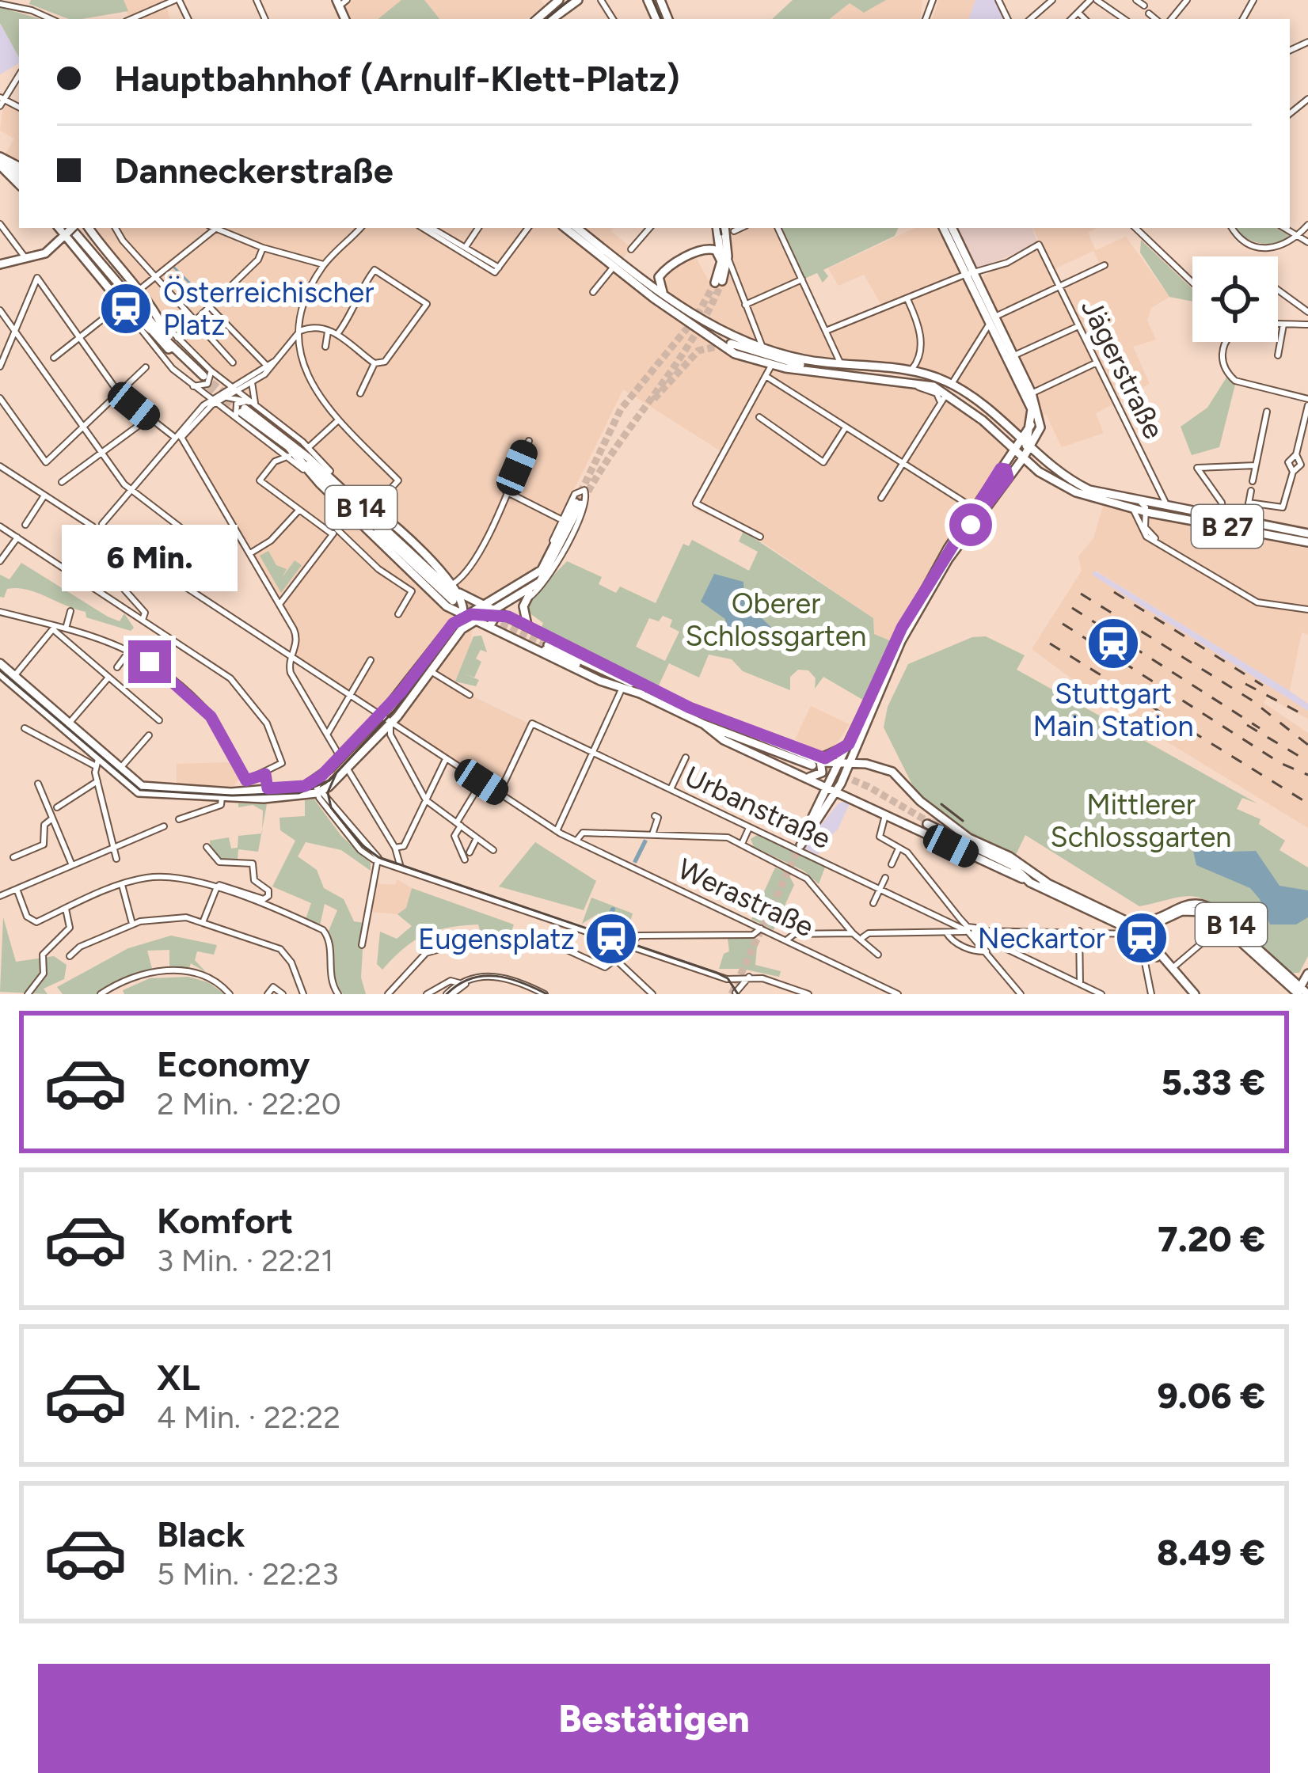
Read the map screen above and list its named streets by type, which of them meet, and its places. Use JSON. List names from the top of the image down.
{
  "streets": {
    "main road": ["B 14", "B 27"],
    "street": ["Jägerstraße", "Urbanstraße", "Werastraße"]
  },
  "crossings": [
    ["Jägerstraße", "B 27"],
    ["Urbanstraße", "Werastraße"]
  ],
  "parks": ["Oberer Schlossgarten", "Mittlerer Schlossgarten"],
  "places": {
    "station": [
      "Österreichischer Platz",
      "Stuttgart Main Station",
      "Neckartor",
      "Eugensplatz"
    ]
  },
  "page": {
    "banner": ["Hauptbahnhof (Arnulf-Klett-Platz)", "Danneckerstraße"],
    "bubble": "6 Min.",
    "list": [
      {
        "name": "Economy",
        "note": "2 Min. · 22:20",
        "value": "5.33 €"
      },
      {
        "name": "Komfort",
        "note": "3 Min. · 22:21",
        "value": "7.20 €"
      },
      {
        "name": "XL",
        "note": "4 Min. · 22:22",
        "value": "9.06 €"
      },
      {
        "name": "Black",
        "note": "5 Min. · 22:23",
        "value": "8.49 €"
      }
    ],
    "buttons": "Bestätigen"
  }
}
